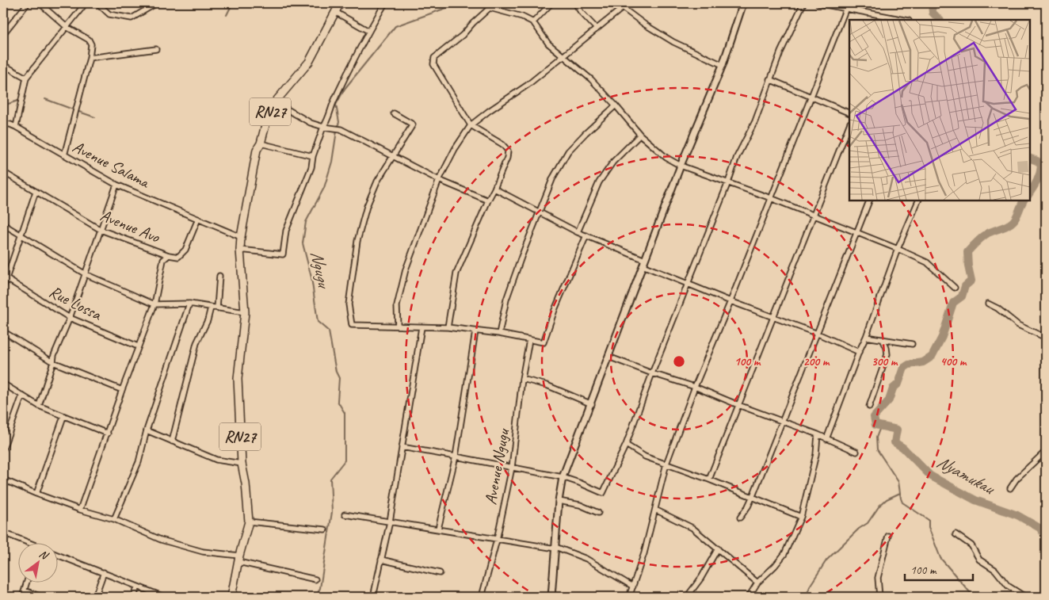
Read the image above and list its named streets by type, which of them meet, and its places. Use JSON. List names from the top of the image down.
{
  "streets": {
    "main road": ["RN27"],
    "street": [
      "Avenue Salama",
      "Avenue Avo",
      "Rue Lossa",
      "Avenue Ngugu"
    ]
  },
  "crossings": [
    ["RN27", "Avenue Salama"],
    ["Avenue Salama", "Avenue Avo"]
  ],
  "water": ["Ngugu", "Nyamukau"],
  "scale_bar": "100 m",
  "north": "top right",
  "rings": [
    "100 m",
    "200 m",
    "300 m",
    "400 m"
  ]
}
